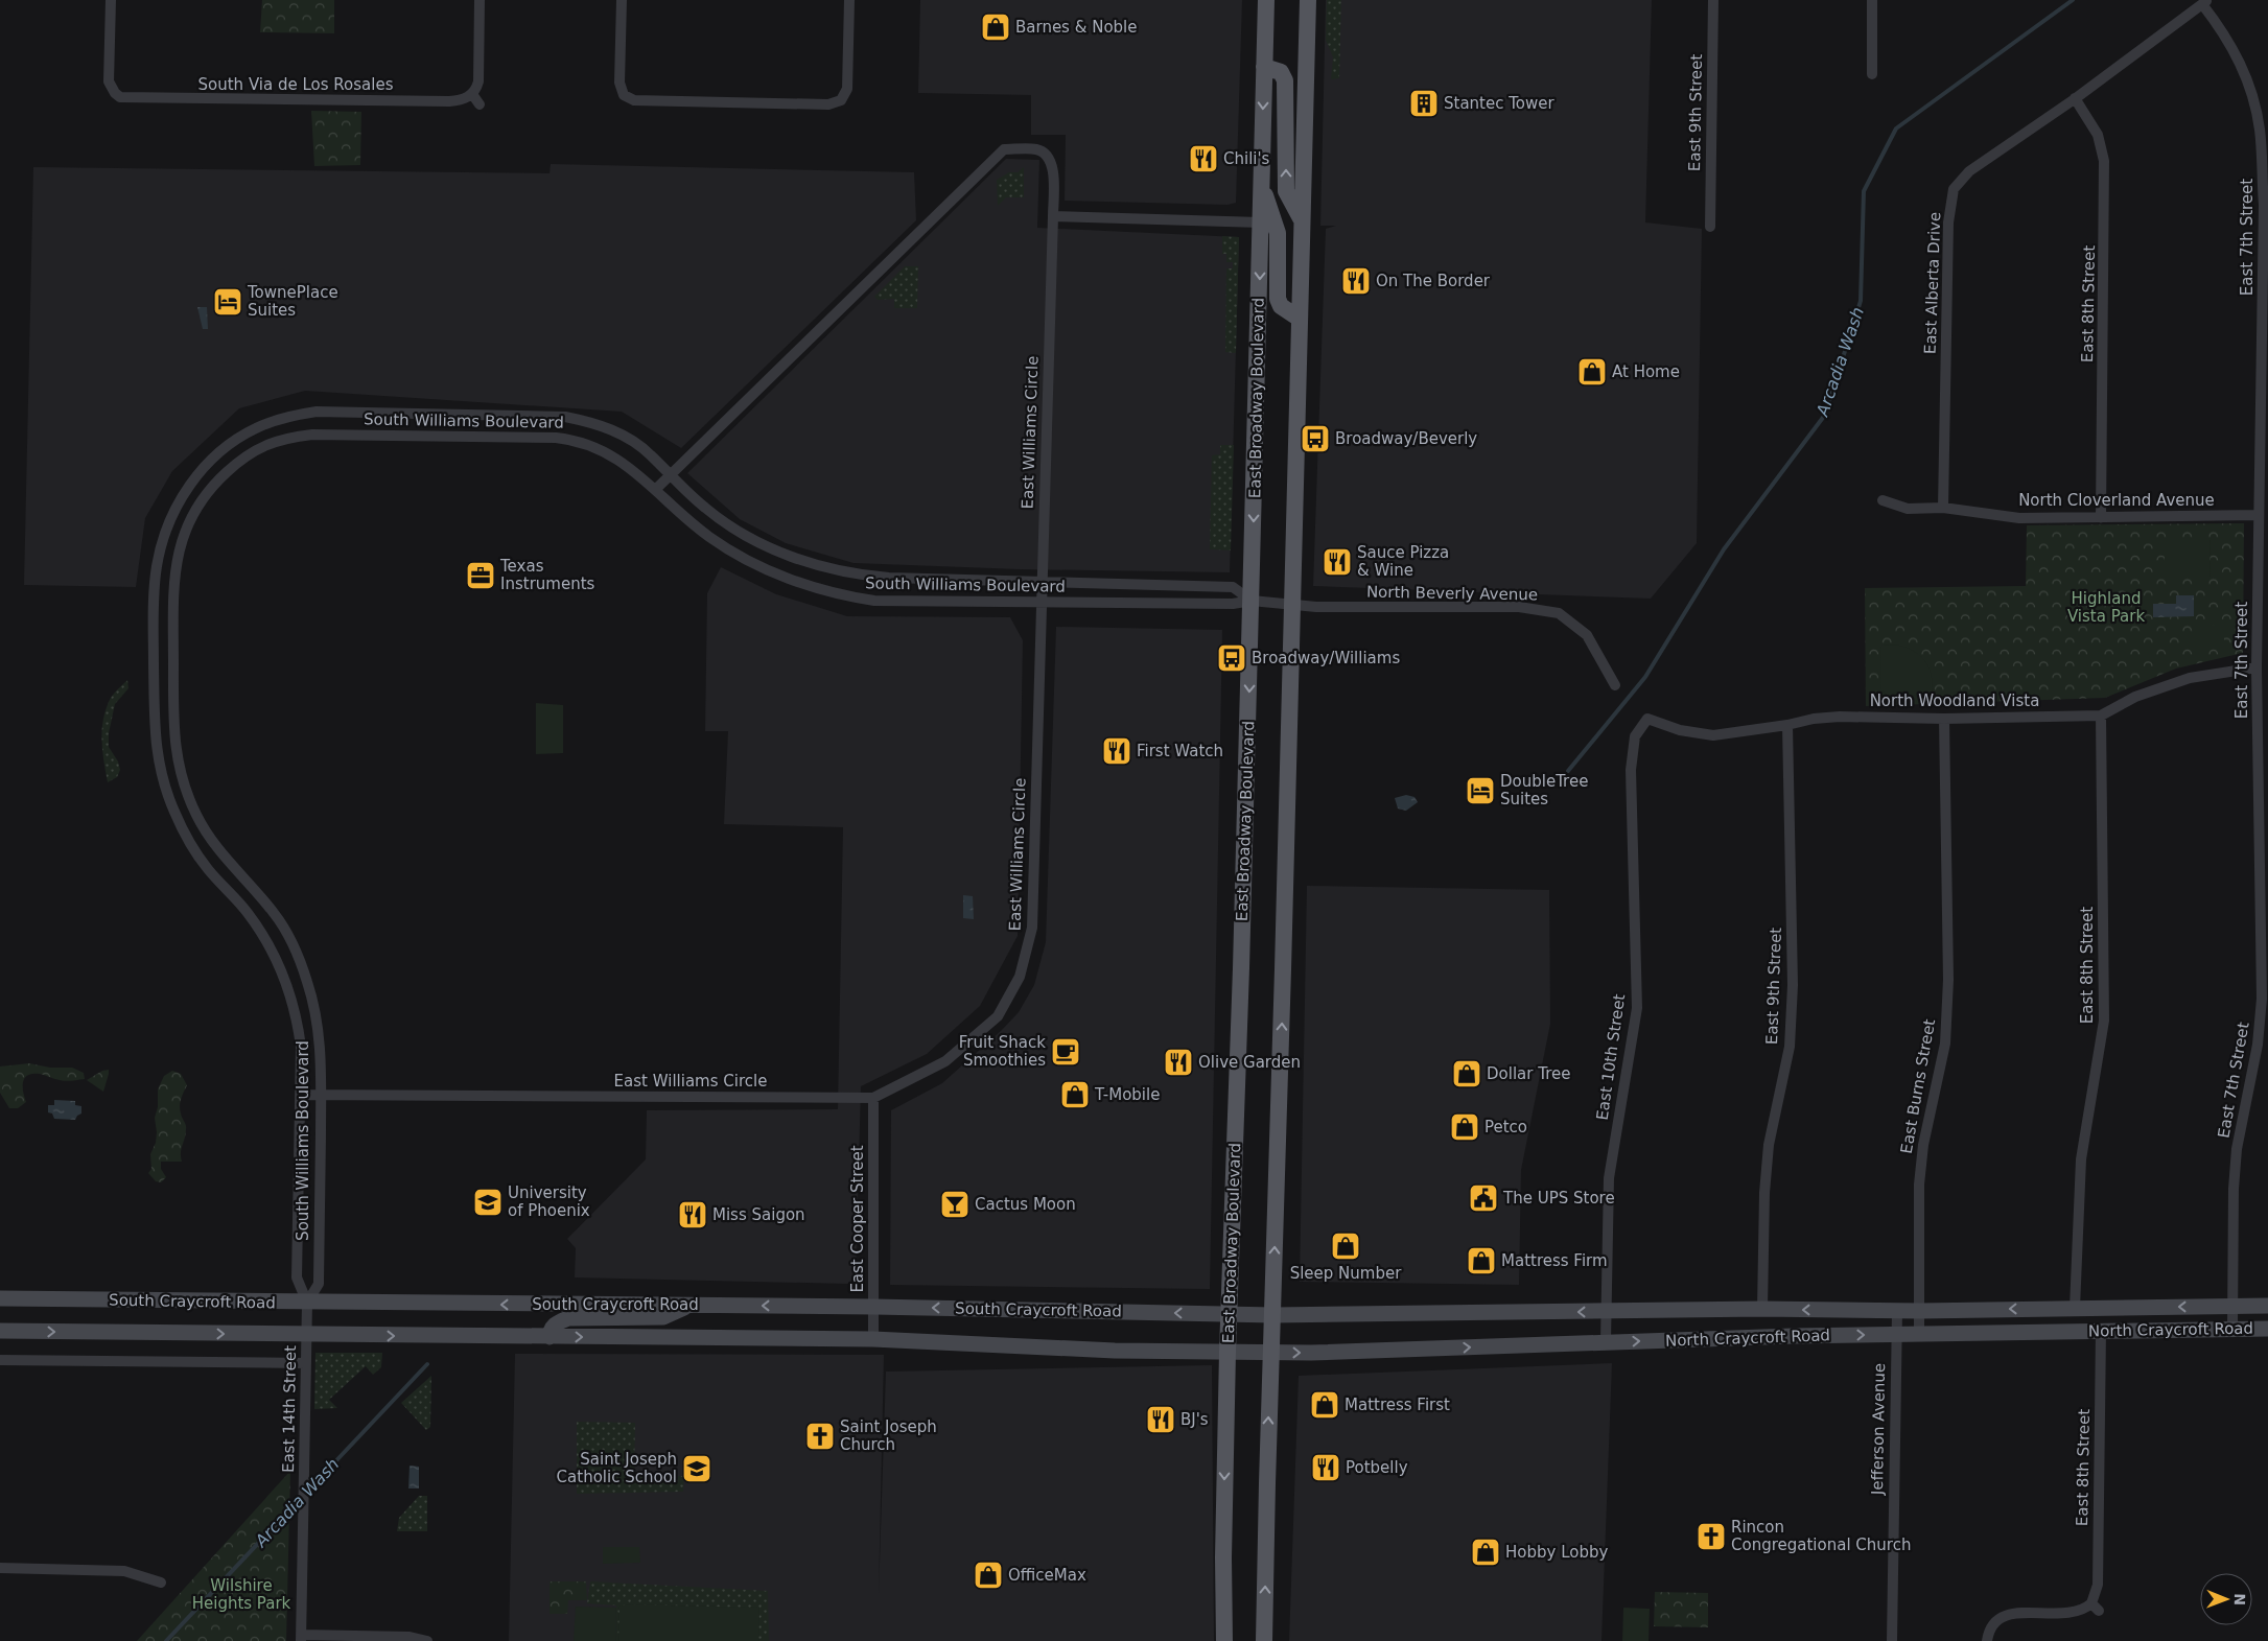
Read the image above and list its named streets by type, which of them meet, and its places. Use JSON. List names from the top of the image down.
{
  "streets": {
    "main road": ["East Broadway Boulevard", "South Craycroft Road", "North Craycroft Road"],
    "street": [
      "South Via de Los Rosales",
      "East 9th Street",
      "East 7th Street",
      "East Alberta Drive",
      "East 8th Street",
      "South Williams Boulevard",
      "East Williams Circle",
      "North Cloverland Avenue",
      "North Beverly Avenue",
      "North Woodland Vista",
      "East 10th Street",
      "East Burns Street",
      "East Cooper Street",
      "East 14th Street",
      "Jefferson Avenue"
    ]
  },
  "crossings": [
    ["East 9th Street", "North Woodland Vista"],
    ["East 9th Street", "North Craycroft Road"],
    ["East 7th Street", "East Alberta Drive"],
    ["East 7th Street", "North Cloverland Avenue"],
    ["East 7th Street", "North Woodland Vista"],
    ["East 7th Street", "North Craycroft Road"],
    ["East Alberta Drive", "East 8th Street"],
    ["East Alberta Drive", "North Cloverland Avenue"],
    ["East 8th Street", "North Cloverland Avenue"],
    ["East 8th Street", "North Woodland Vista"],
    ["East 8th Street", "North Craycroft Road"],
    ["East Broadway Boulevard", "South Williams Boulevard"],
    ["East Broadway Boulevard", "North Beverly Avenue"],
    ["East Broadway Boulevard", "South Craycroft Road"],
    ["East Broadway Boulevard", "North Craycroft Road"],
    ["South Williams Boulevard", "East Williams Circle"],
    ["South Williams Boulevard", "North Beverly Avenue"],
    ["South Williams Boulevard", "South Craycroft Road"],
    ["South Williams Boulevard", "East 14th Street"],
    ["East Williams Circle", "East Cooper Street"],
    ["North Woodland Vista", "East 10th Street"],
    ["North Woodland Vista", "East Burns Street"],
    ["East 10th Street", "North Craycroft Road"],
    ["East Burns Street", "North Craycroft Road"],
    ["East Cooper Street", "South Craycroft Road"],
    ["South Craycroft Road", "North Craycroft Road"],
    ["South Craycroft Road", "East 14th Street"],
    ["North Craycroft Road", "Jefferson Avenue"]
  ],
  "water": ["Arcadia Wash"],
  "parks": ["Highland Vista Park", "Wilshire Heights Park"],
  "places": {
    "shop": [
      "Barnes & Noble",
      "At Home",
      "Dollar Tree",
      "T-Mobile",
      "Petco",
      "Sleep Number",
      "Mattress Firm",
      "Mattress First",
      "Hobby Lobby",
      "OfficeMax"
    ],
    "building": ["Stantec Tower"],
    "restaurant": [
      "Chili's",
      "On The Border",
      "Sauce Pizza & Wine",
      "First Watch",
      "Olive Garden",
      "Miss Saigon",
      "BJ's",
      "Potbelly"
    ],
    "hotel": ["TownePlace Suites", "DoubleTree Suites"],
    "bus stop": ["Broadway/Beverly", "Broadway/Williams"],
    "office": ["Texas Instruments"],
    "cafe": ["Fruit Shack Smoothies"],
    "public building": ["The UPS Store"],
    "school or university": ["University of Phoenix", "Saint Joseph Catholic School"],
    "bar": ["Cactus Moon"],
    "church": ["Saint Joseph Church", "Rincon Congregational Church"]
  },
  "north": "right"
}
